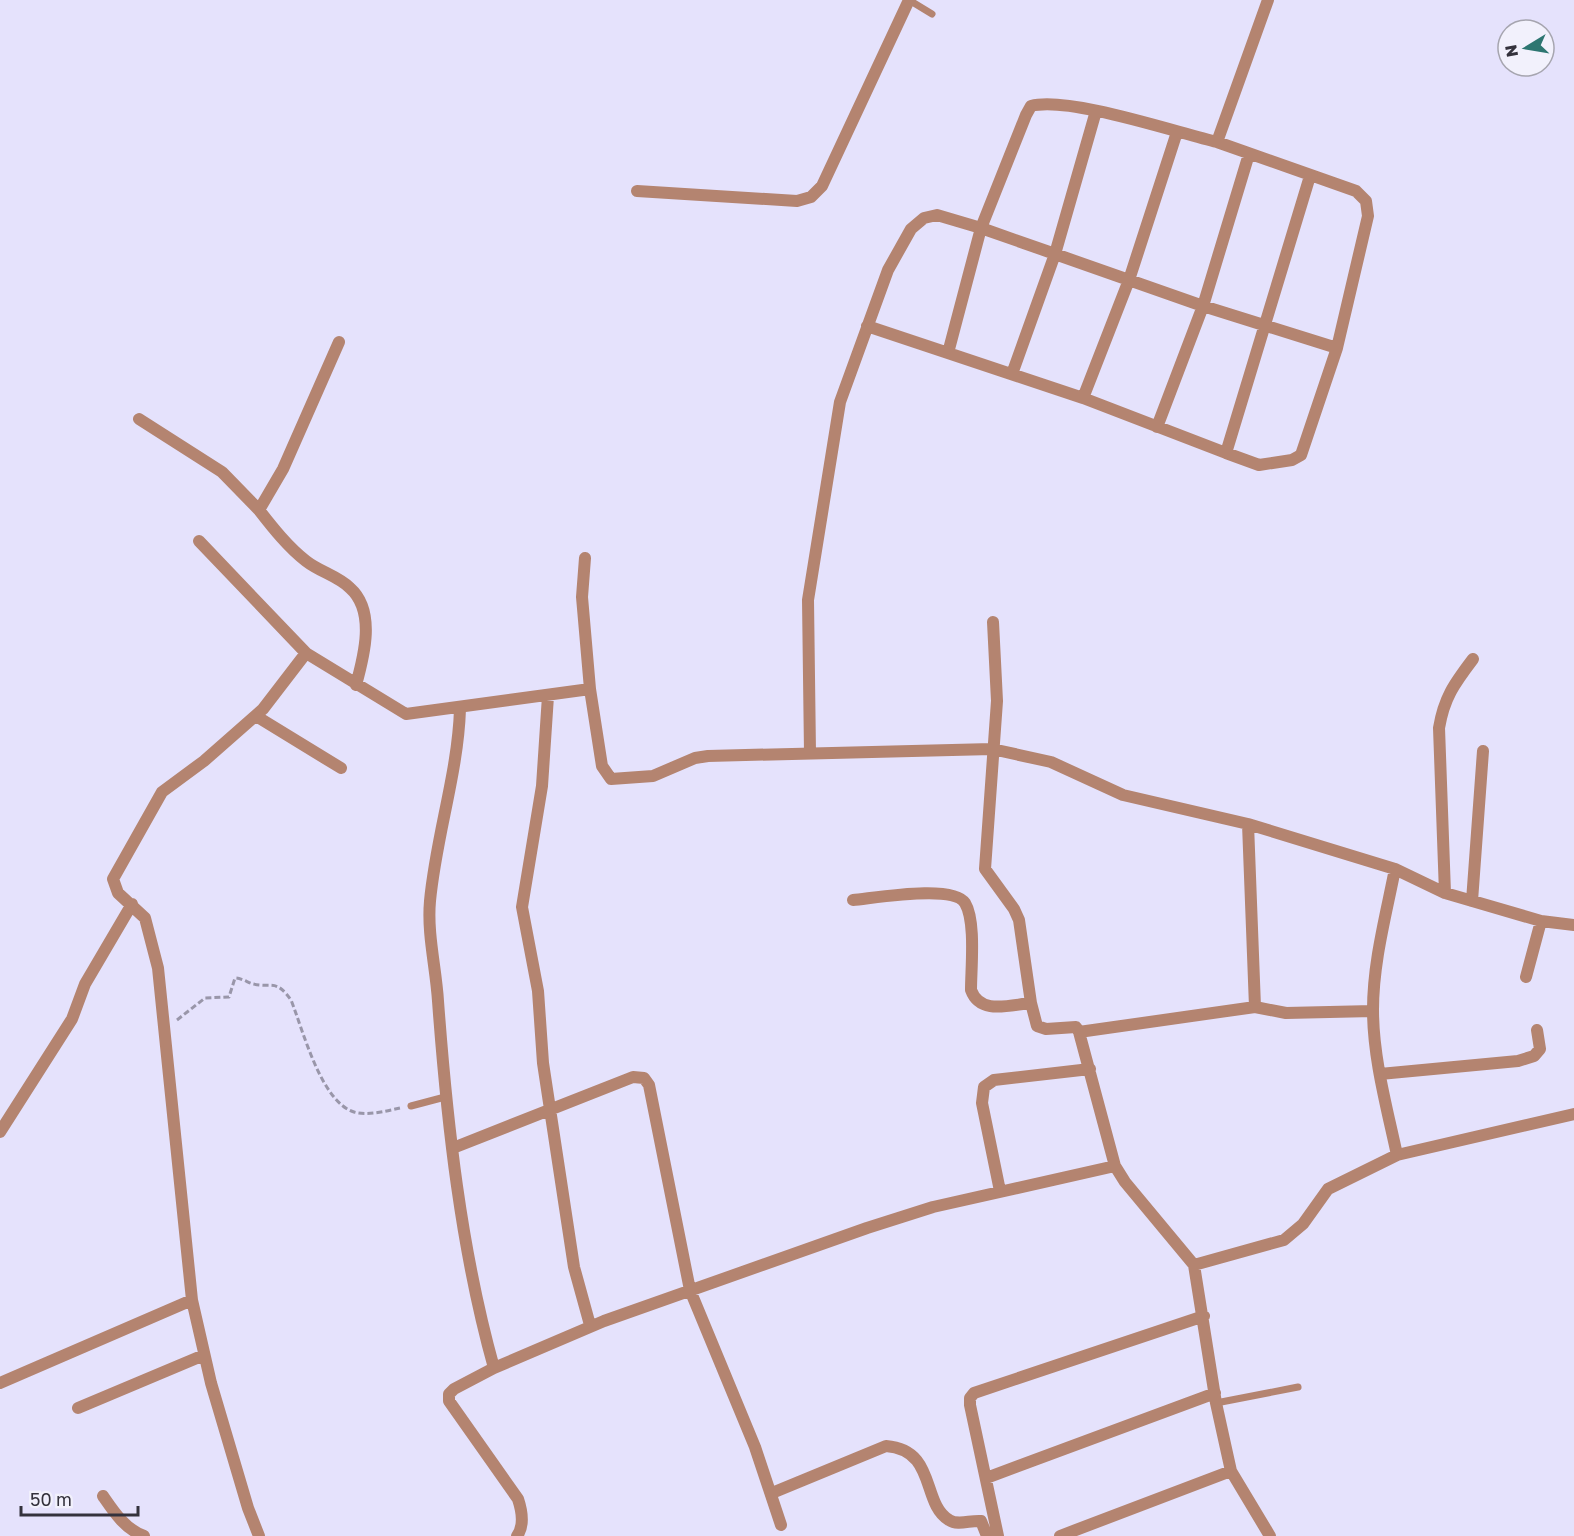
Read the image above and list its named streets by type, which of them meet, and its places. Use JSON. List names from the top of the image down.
{
  "scale_bar": "50 m",
  "north": "left"
}
